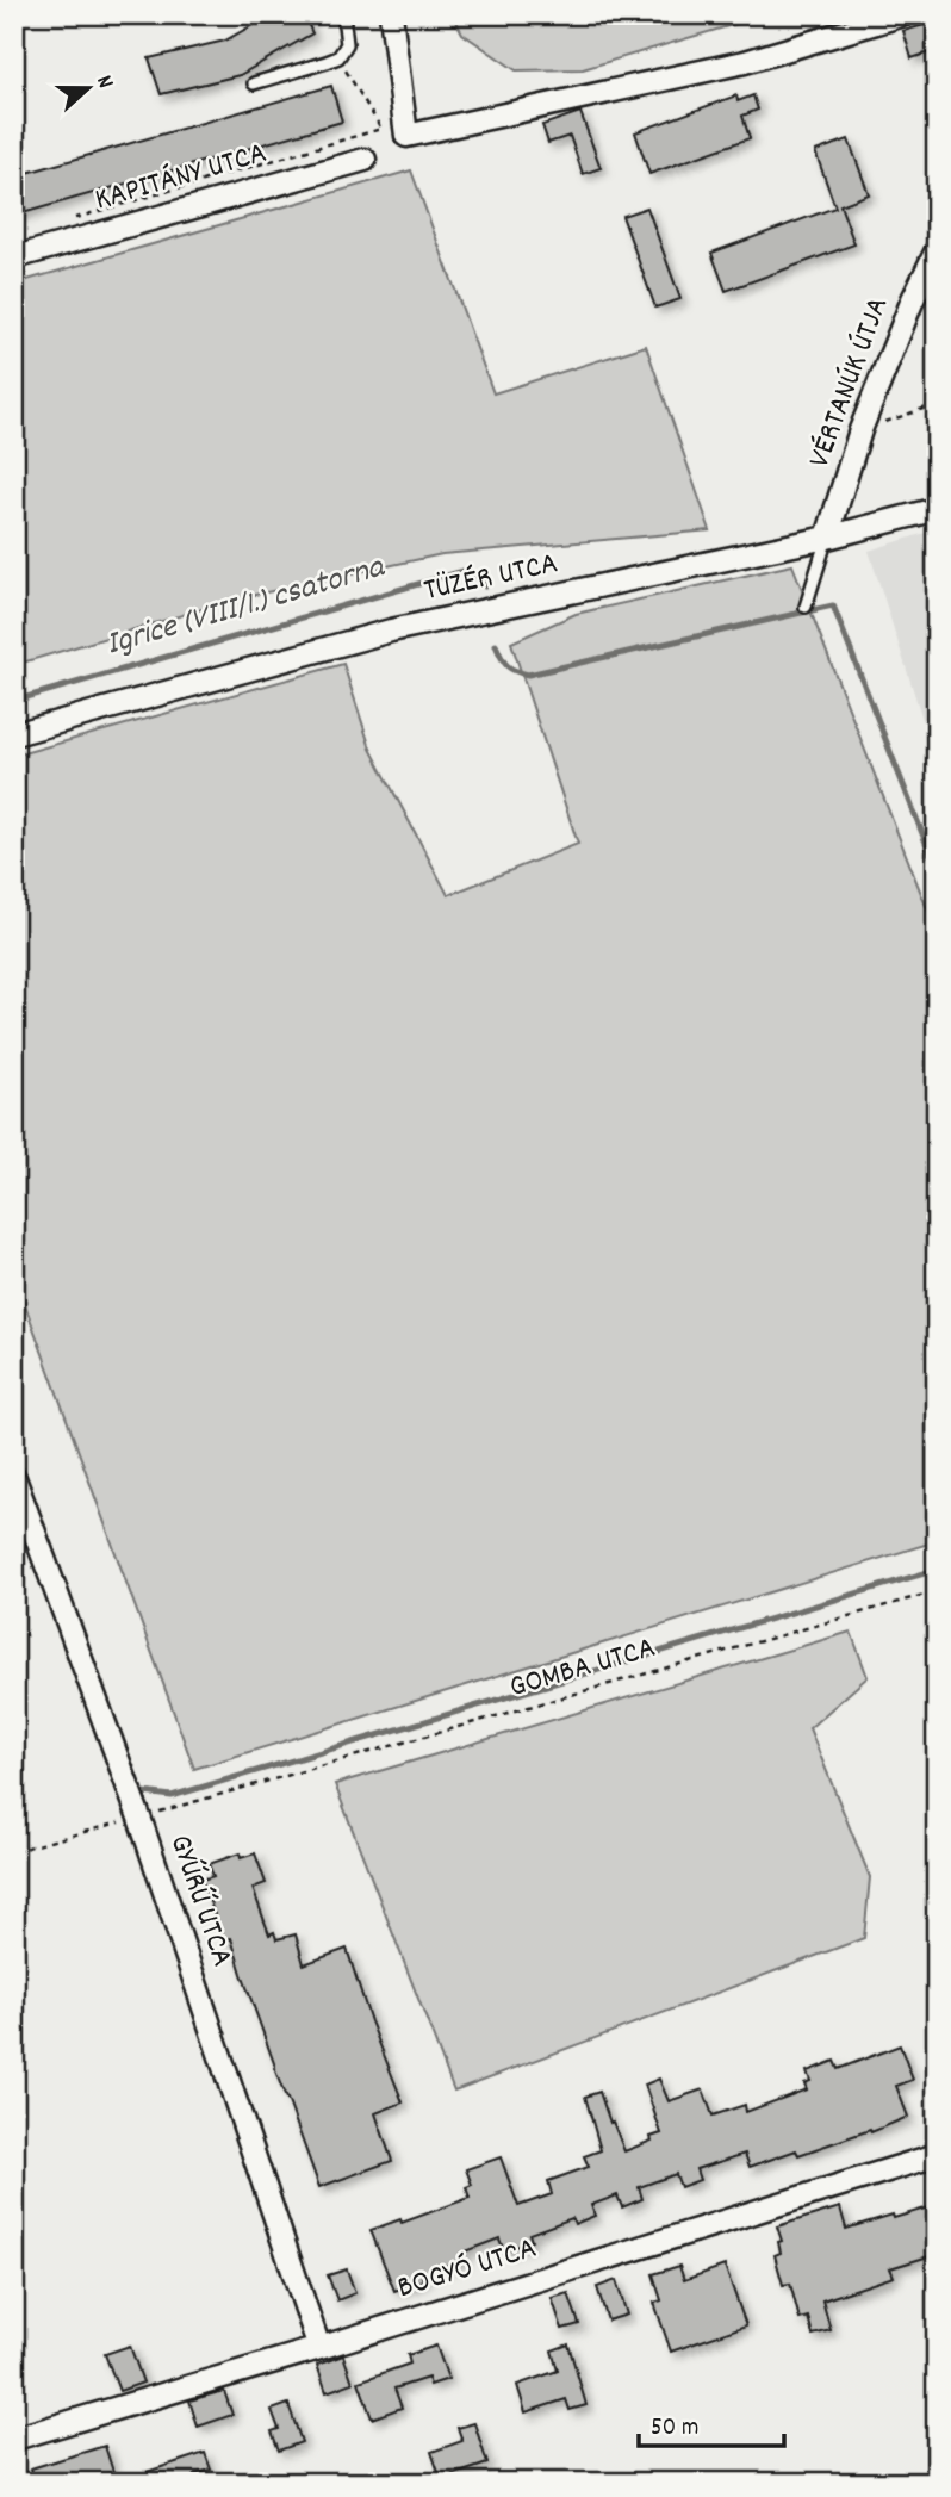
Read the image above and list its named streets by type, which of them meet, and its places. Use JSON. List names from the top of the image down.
{
  "streets": {
    "street": [
      "KAPITÁNY UTCA",
      "VÉRTANÚK ÚTJA",
      "TÜZÉR UTCA",
      "GYŰRŰ UTCA",
      "BOGYÓ UTCA"
    ],
    "path": ["GOMBA UTCA"]
  },
  "crossings": [
    ["VÉRTANÚK ÚTJA", "TÜZÉR UTCA"],
    ["GYŰRŰ UTCA", "BOGYÓ UTCA"]
  ],
  "water": ["Igrice (VIII/1.) csatorna"],
  "scale_bar": "50 m",
  "north": "right"
}
